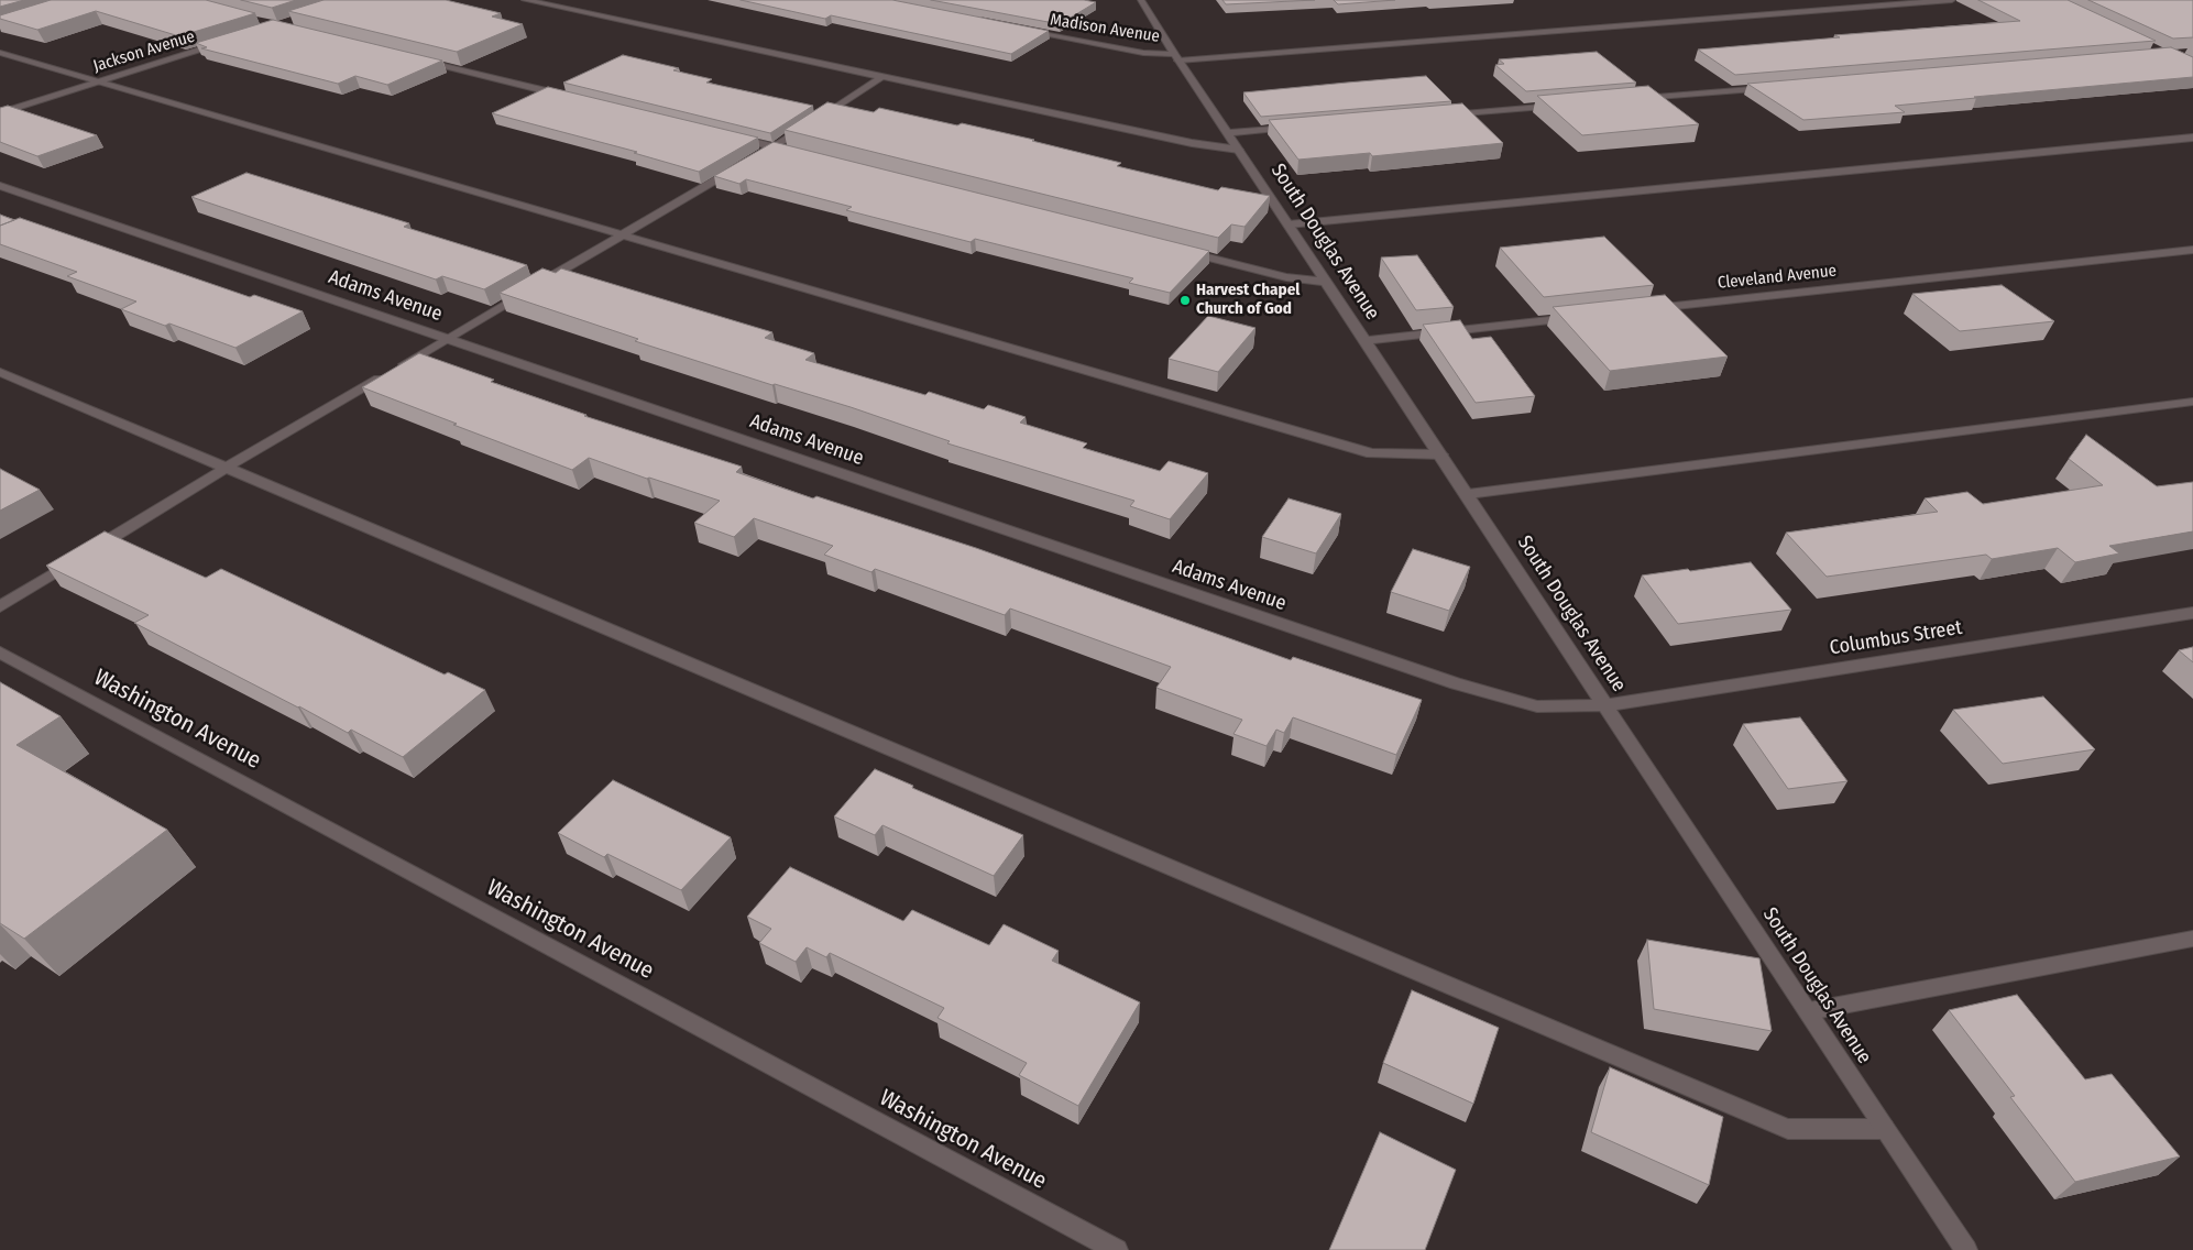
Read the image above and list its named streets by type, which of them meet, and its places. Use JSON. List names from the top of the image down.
{
  "streets": {
    "street": [
      "Madison Avenue",
      "Jackson Avenue",
      "South Douglas Avenue",
      "Cleveland Avenue",
      "Adams Avenue",
      "Columbus Street",
      "Washington Avenue"
    ]
  },
  "crossings": [
    ["Madison Avenue", "South Douglas Avenue"],
    ["South Douglas Avenue", "Adams Avenue"],
    ["South Douglas Avenue", "Columbus Street"],
    ["Adams Avenue", "Columbus Street"]
  ],
  "places": ["Harvest Chapel Church of God"]
}
